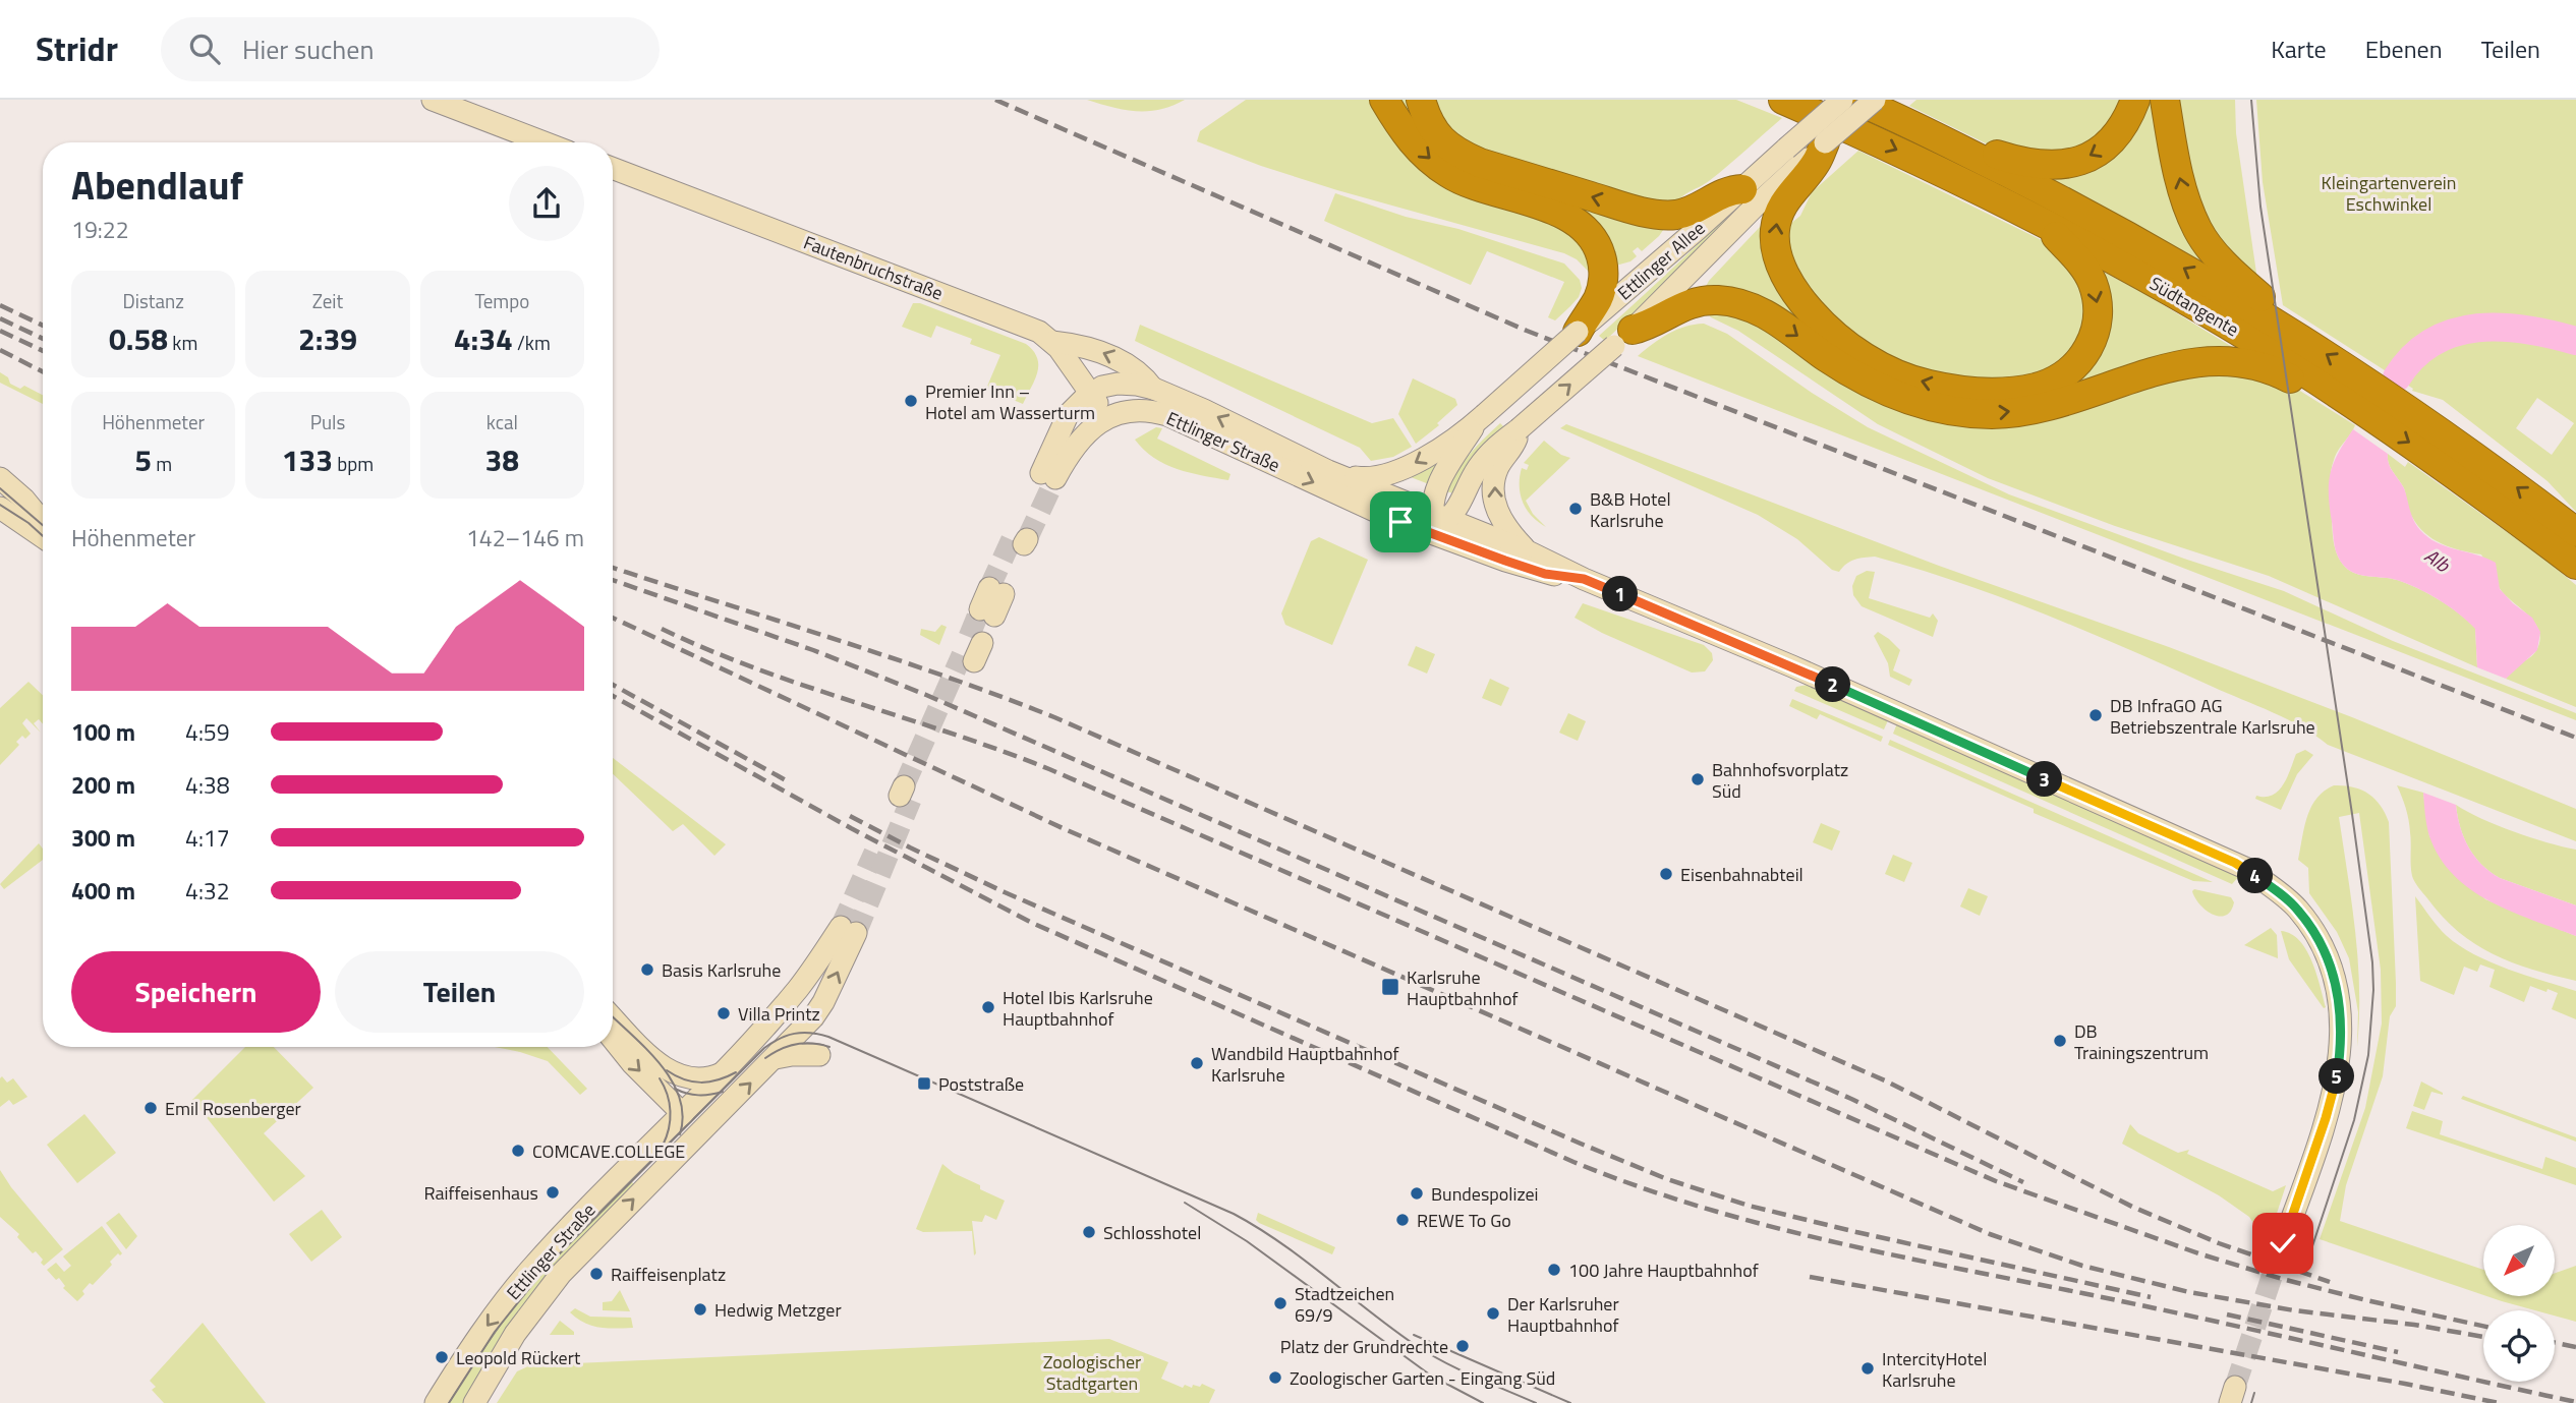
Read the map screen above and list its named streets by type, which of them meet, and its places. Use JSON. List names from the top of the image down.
{
  "streets": {
    "highway": ["Südtangente"],
    "main road": ["Ettlinger Allee", "Fautenbruchstraße", "Ettlinger Straße"]
  },
  "crossings": [
    ["Ettlinger Allee", "Ettlinger Straße"],
    ["Fautenbruchstraße", "Ettlinger Straße"]
  ],
  "water": ["Alb"],
  "parks": ["Kleingartenverein Eschwinkel", "Zoologischer Stadtgarten"],
  "places": {
    "other": [
      "Premier Inn – Hotel am Wasserturm",
      "B&B Hotel Karlsruhe",
      "DB InfraGO AG Betriebszentrale Karlsruhe",
      "Bahnhofsvorplatz Süd",
      "Eisenbahnabteil",
      "Basis Karlsruhe",
      "Hotel Ibis Karlsruhe Hauptbahnhof",
      "Villa Printz",
      "DB Trainingszentrum",
      "Wandbild Hauptbahnhof Karlsruhe",
      "Emil Rosenberger",
      "COMCAVE.COLLEGE",
      "Raiffeisenhaus",
      "Bundespolizei",
      "REWE To Go",
      "Schlosshotel",
      "100 Jahre Hauptbahnhof",
      "Raiffeisenplatz",
      "Stadtzeichen 69/9",
      "Hedwig Metzger",
      "Der Karlsruher Hauptbahnhof",
      "Platz der Grundrechte",
      "Leopold Rückert",
      "IntercityHotel Karlsruhe",
      "Zoologischer Garten - Eingang Süd"
    ],
    "transit": ["Karlsruhe Hauptbahnhof", "Poststraße"]
  },
  "north": "bottom left",
  "page": {
    "header": "Stridr",
    "search": "Hier suchen",
    "nav": ["Karte", "Ebenen", "Teilen"],
    "heading": ["Abendlauf", "19:22"],
    "stats": [
      ["Distanz", "0.58 km"],
      ["Zeit", "2:39"],
      ["Tempo", "4:34 /km"],
      ["Höhenmeter", "5 m"],
      ["Puls", "133 bpm"],
      ["kcal", "38"]
    ],
    "chart": ["Höhenmeter", "142–146 m"],
    "pins": [
      "1",
      "2",
      "3",
      "4",
      "5"
    ],
    "list": [
      {
        "name": "100 m",
        "note": "4:59"
      },
      {
        "name": "200 m",
        "note": "4:38"
      },
      {
        "name": "300 m",
        "note": "4:17"
      },
      {
        "name": "400 m",
        "note": "4:32"
      }
    ],
    "buttons": ["Speichern", "Teilen"]
  }
}
